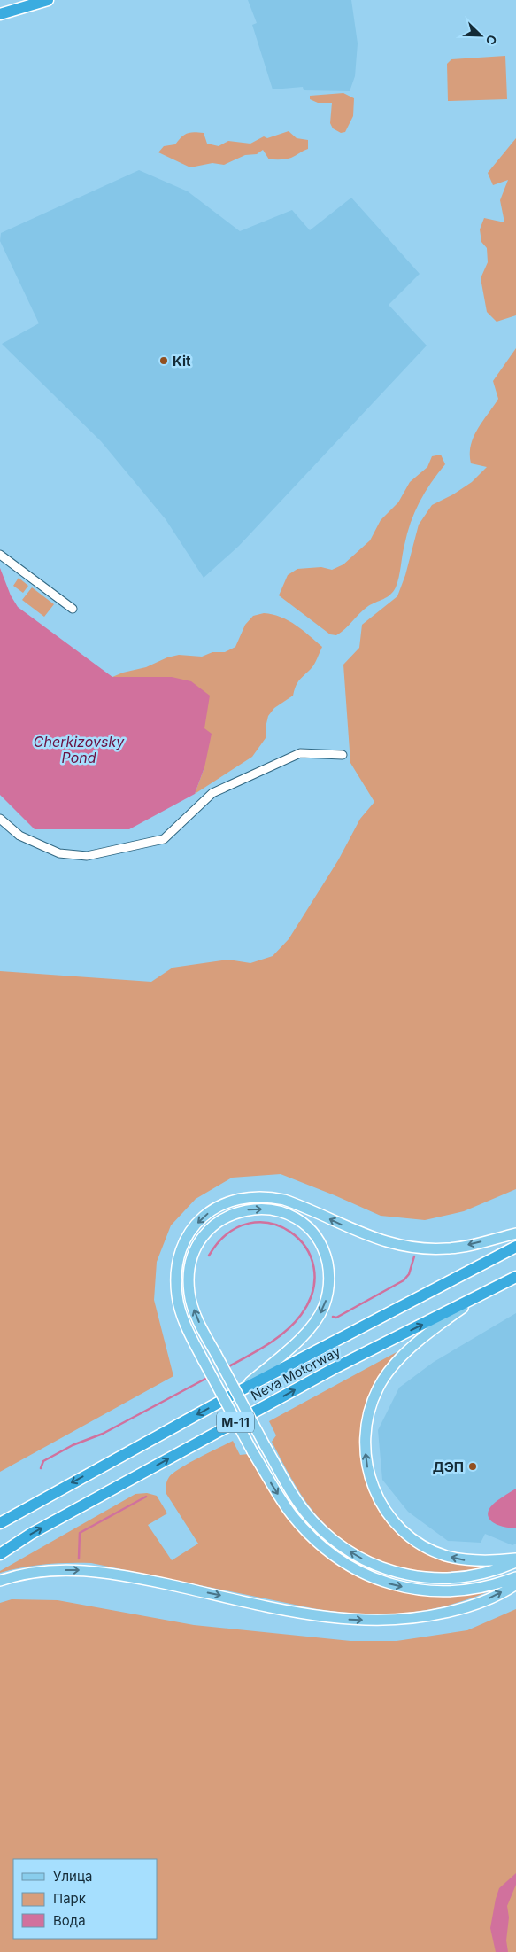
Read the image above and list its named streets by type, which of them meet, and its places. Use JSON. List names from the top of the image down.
{
  "streets": {
    "highway": ["Neva Motorway", "М-11"]
  },
  "crossings": [
    ["Neva Motorway", "М-11"]
  ],
  "water": ["Cherkizovsky Pond"],
  "places": ["Kit", "ДЭП"],
  "legend": ["Улица", "Парк", "Вода"],
  "north": "bottom right"
}
